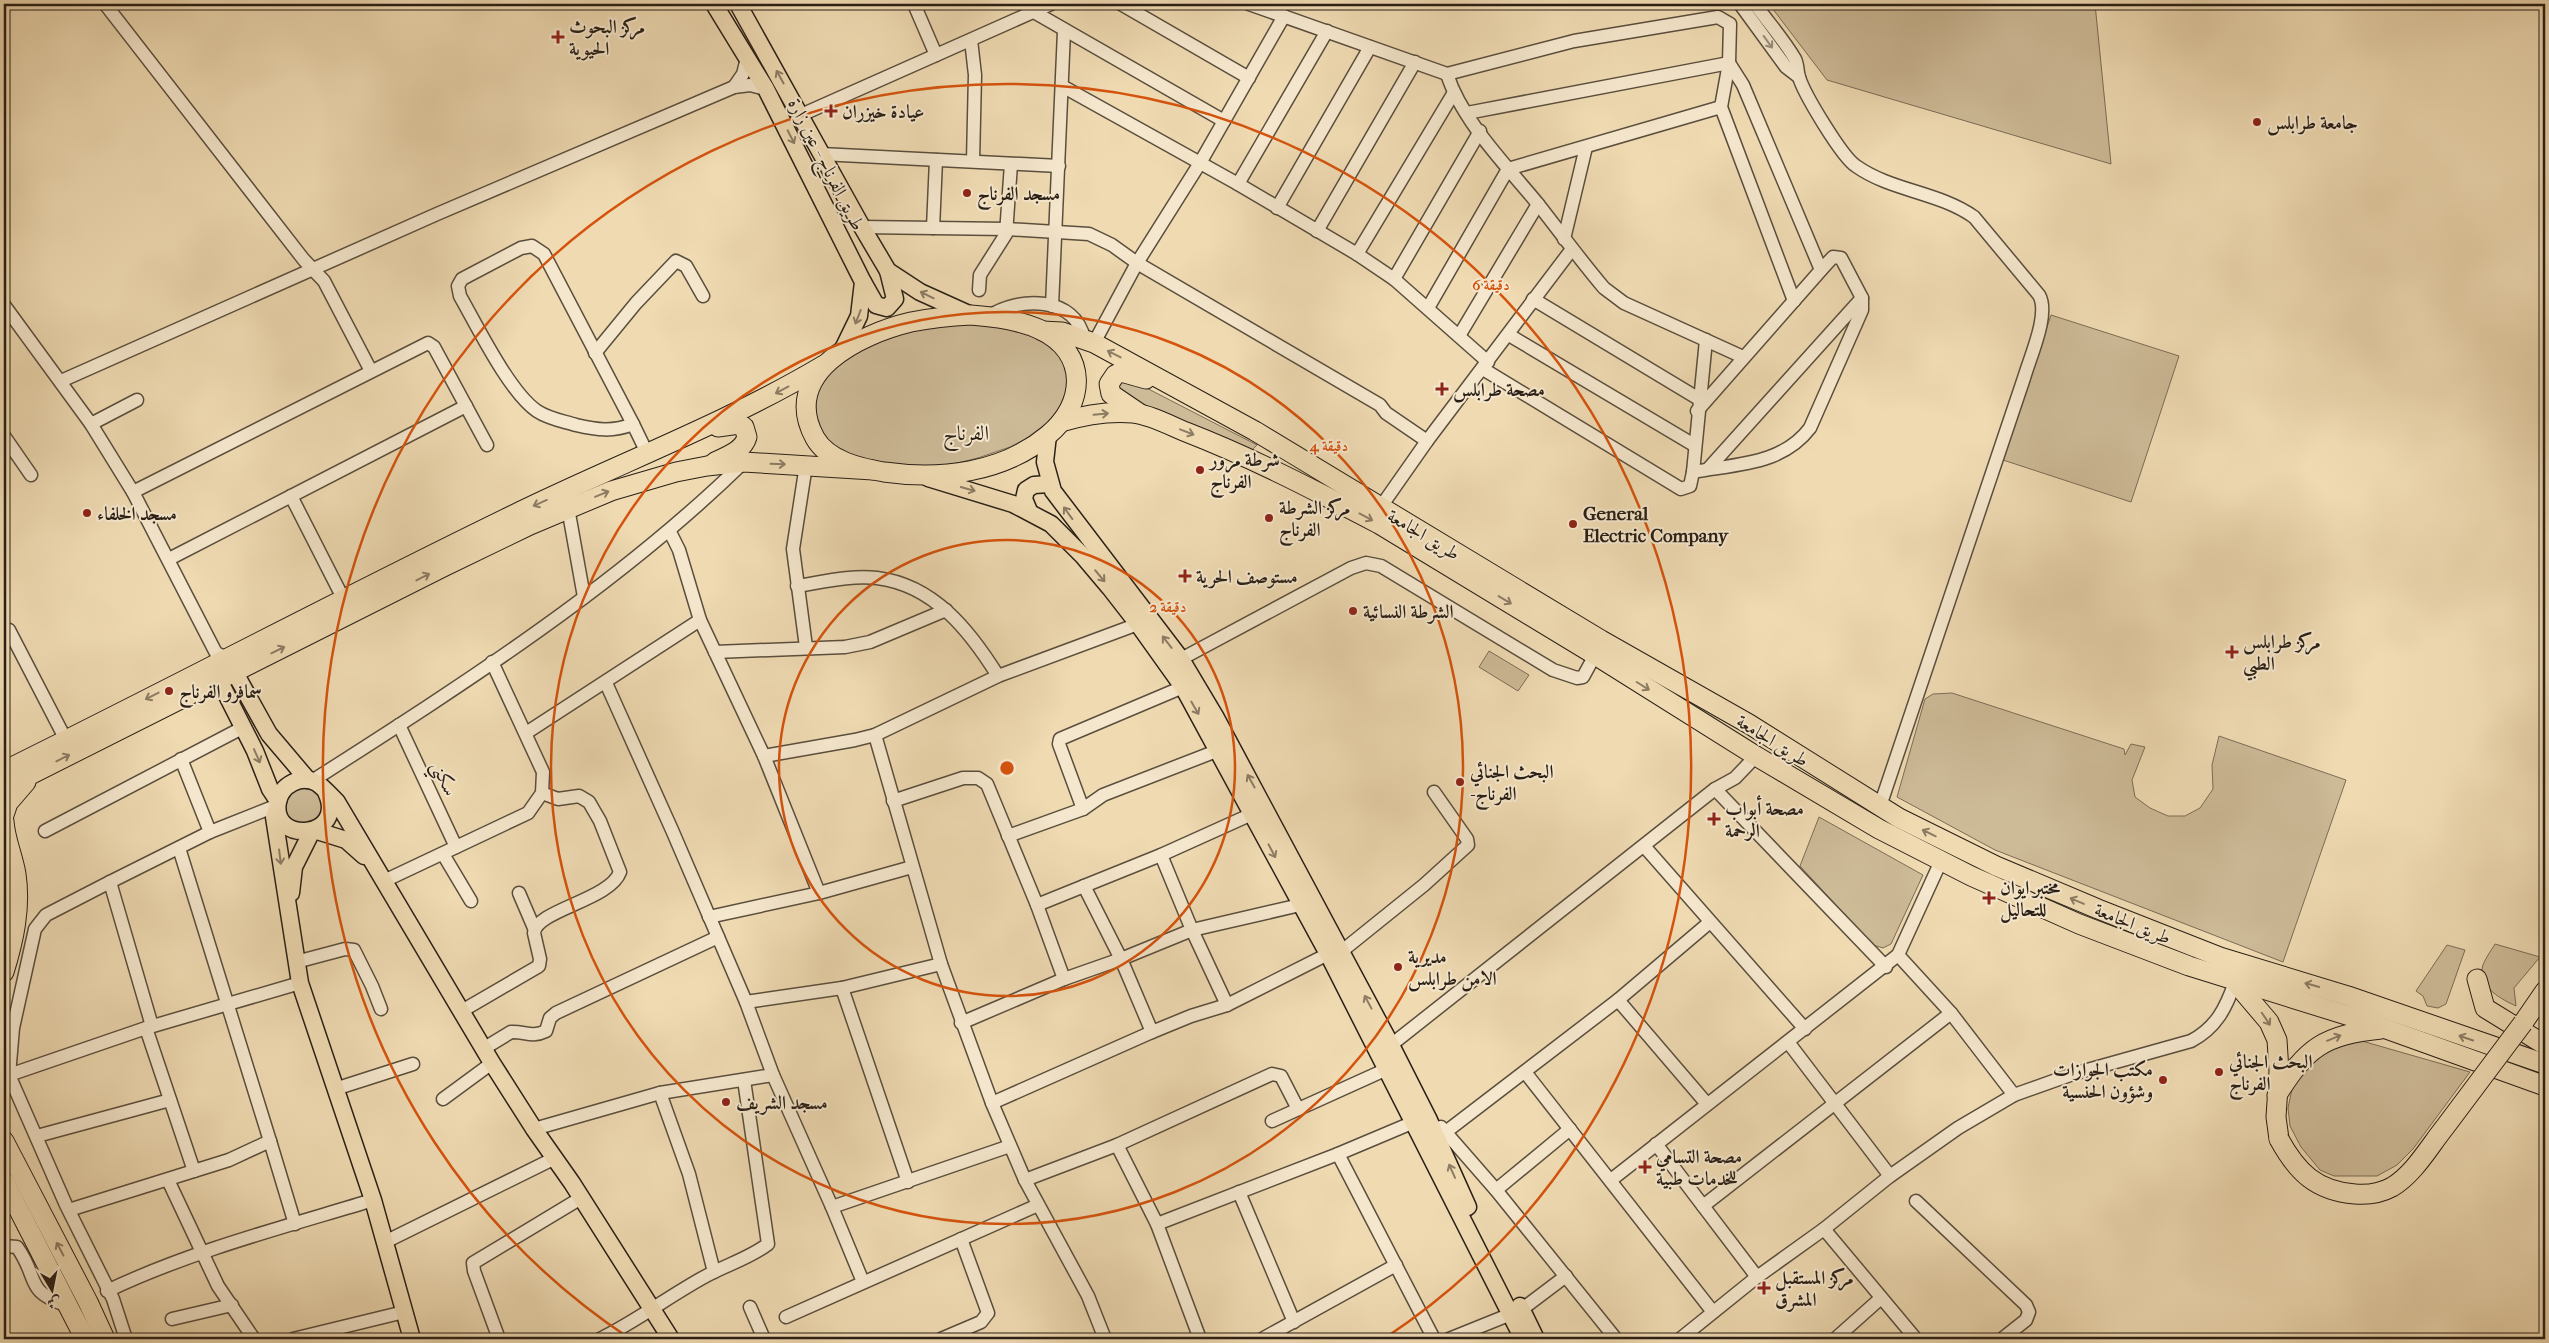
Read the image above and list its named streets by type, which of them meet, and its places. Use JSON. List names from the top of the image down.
{
  "streets": {
    "highway": ["طريق الجامعة"],
    "main road": ["طريق الفرناج - عين زارة"],
    "street": ["سكني"]
  },
  "districts": ["الفرناج"],
  "places": {
    "health": [
      "مركز البحوث الحيوية",
      "عيادة خيزران",
      "مصحة طرابلس",
      "مستوصف الحرية",
      "مركز طرابلس الطبي",
      "مصحة أبواب الرحمة",
      "مختبر ايوان للتحاليل",
      "مصحة التسامي للخدمات طبية",
      "مركز المستقبل المشرق"
    ],
    "other": [
      "جامعة طرابلس",
      "مسجد الفرناج",
      "شرطة مرور الفرناج",
      "مسجد الخلفاء",
      "مركز الشرطة الفرناج",
      "General Electric Company",
      "الشرطة النسائية",
      "سمافرو الفرناج",
      "البحث الجنائي -الفرناج",
      "مديرية الامن طرابلس",
      "البحث الجنائي الفرناج",
      "مكتب الجوازات وشؤون الحنسية",
      "مسجد الشريف"
    ]
  },
  "north": "bottom",
  "rings": ["6 دقيقة", "4 دقيقة", "2 دقيقة"]
}
